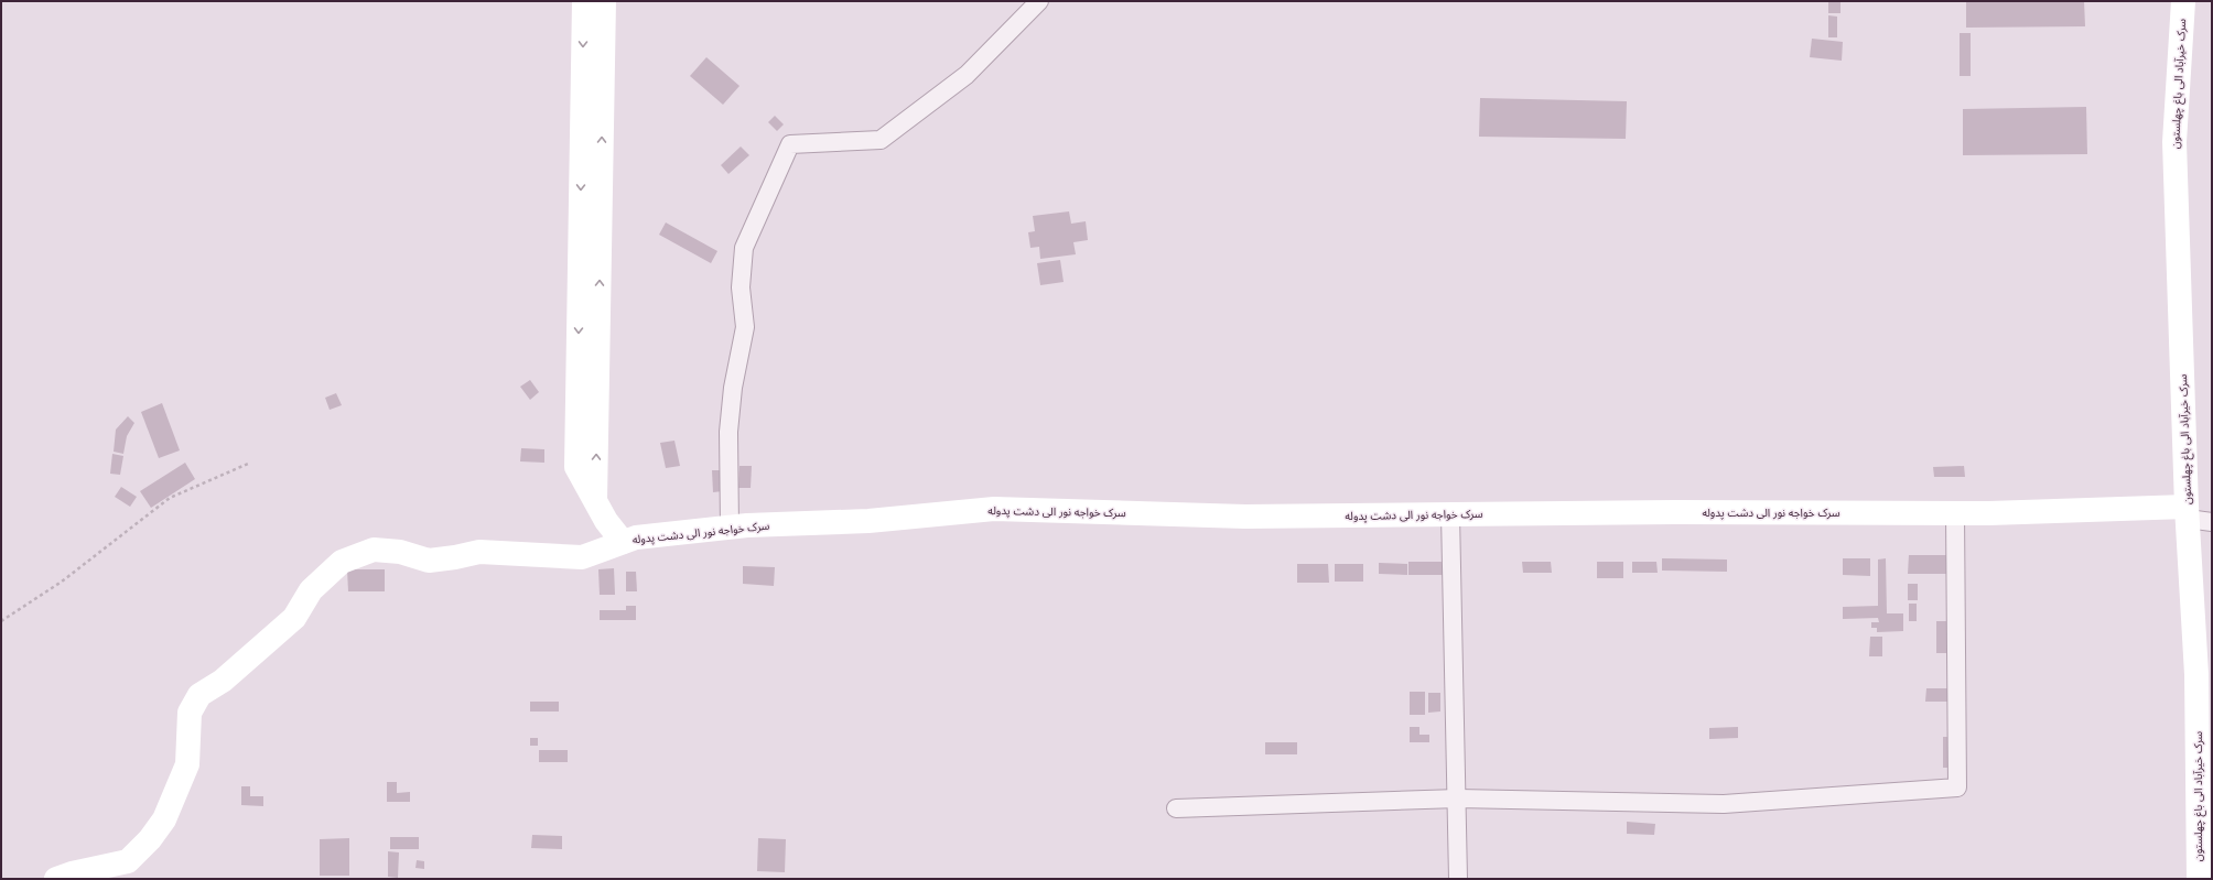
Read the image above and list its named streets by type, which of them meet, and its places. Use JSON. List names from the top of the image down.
{
  "streets": {
    "street": ["سرک خیرآباد الی باغ چهلستون", "سرک خواجه نور الی دشت پدوله"]
  },
  "crossings": [
    ["سرک خیرآباد الی باغ چهلستون", "سرک خواجه نور الی دشت پدوله"]
  ]
}
